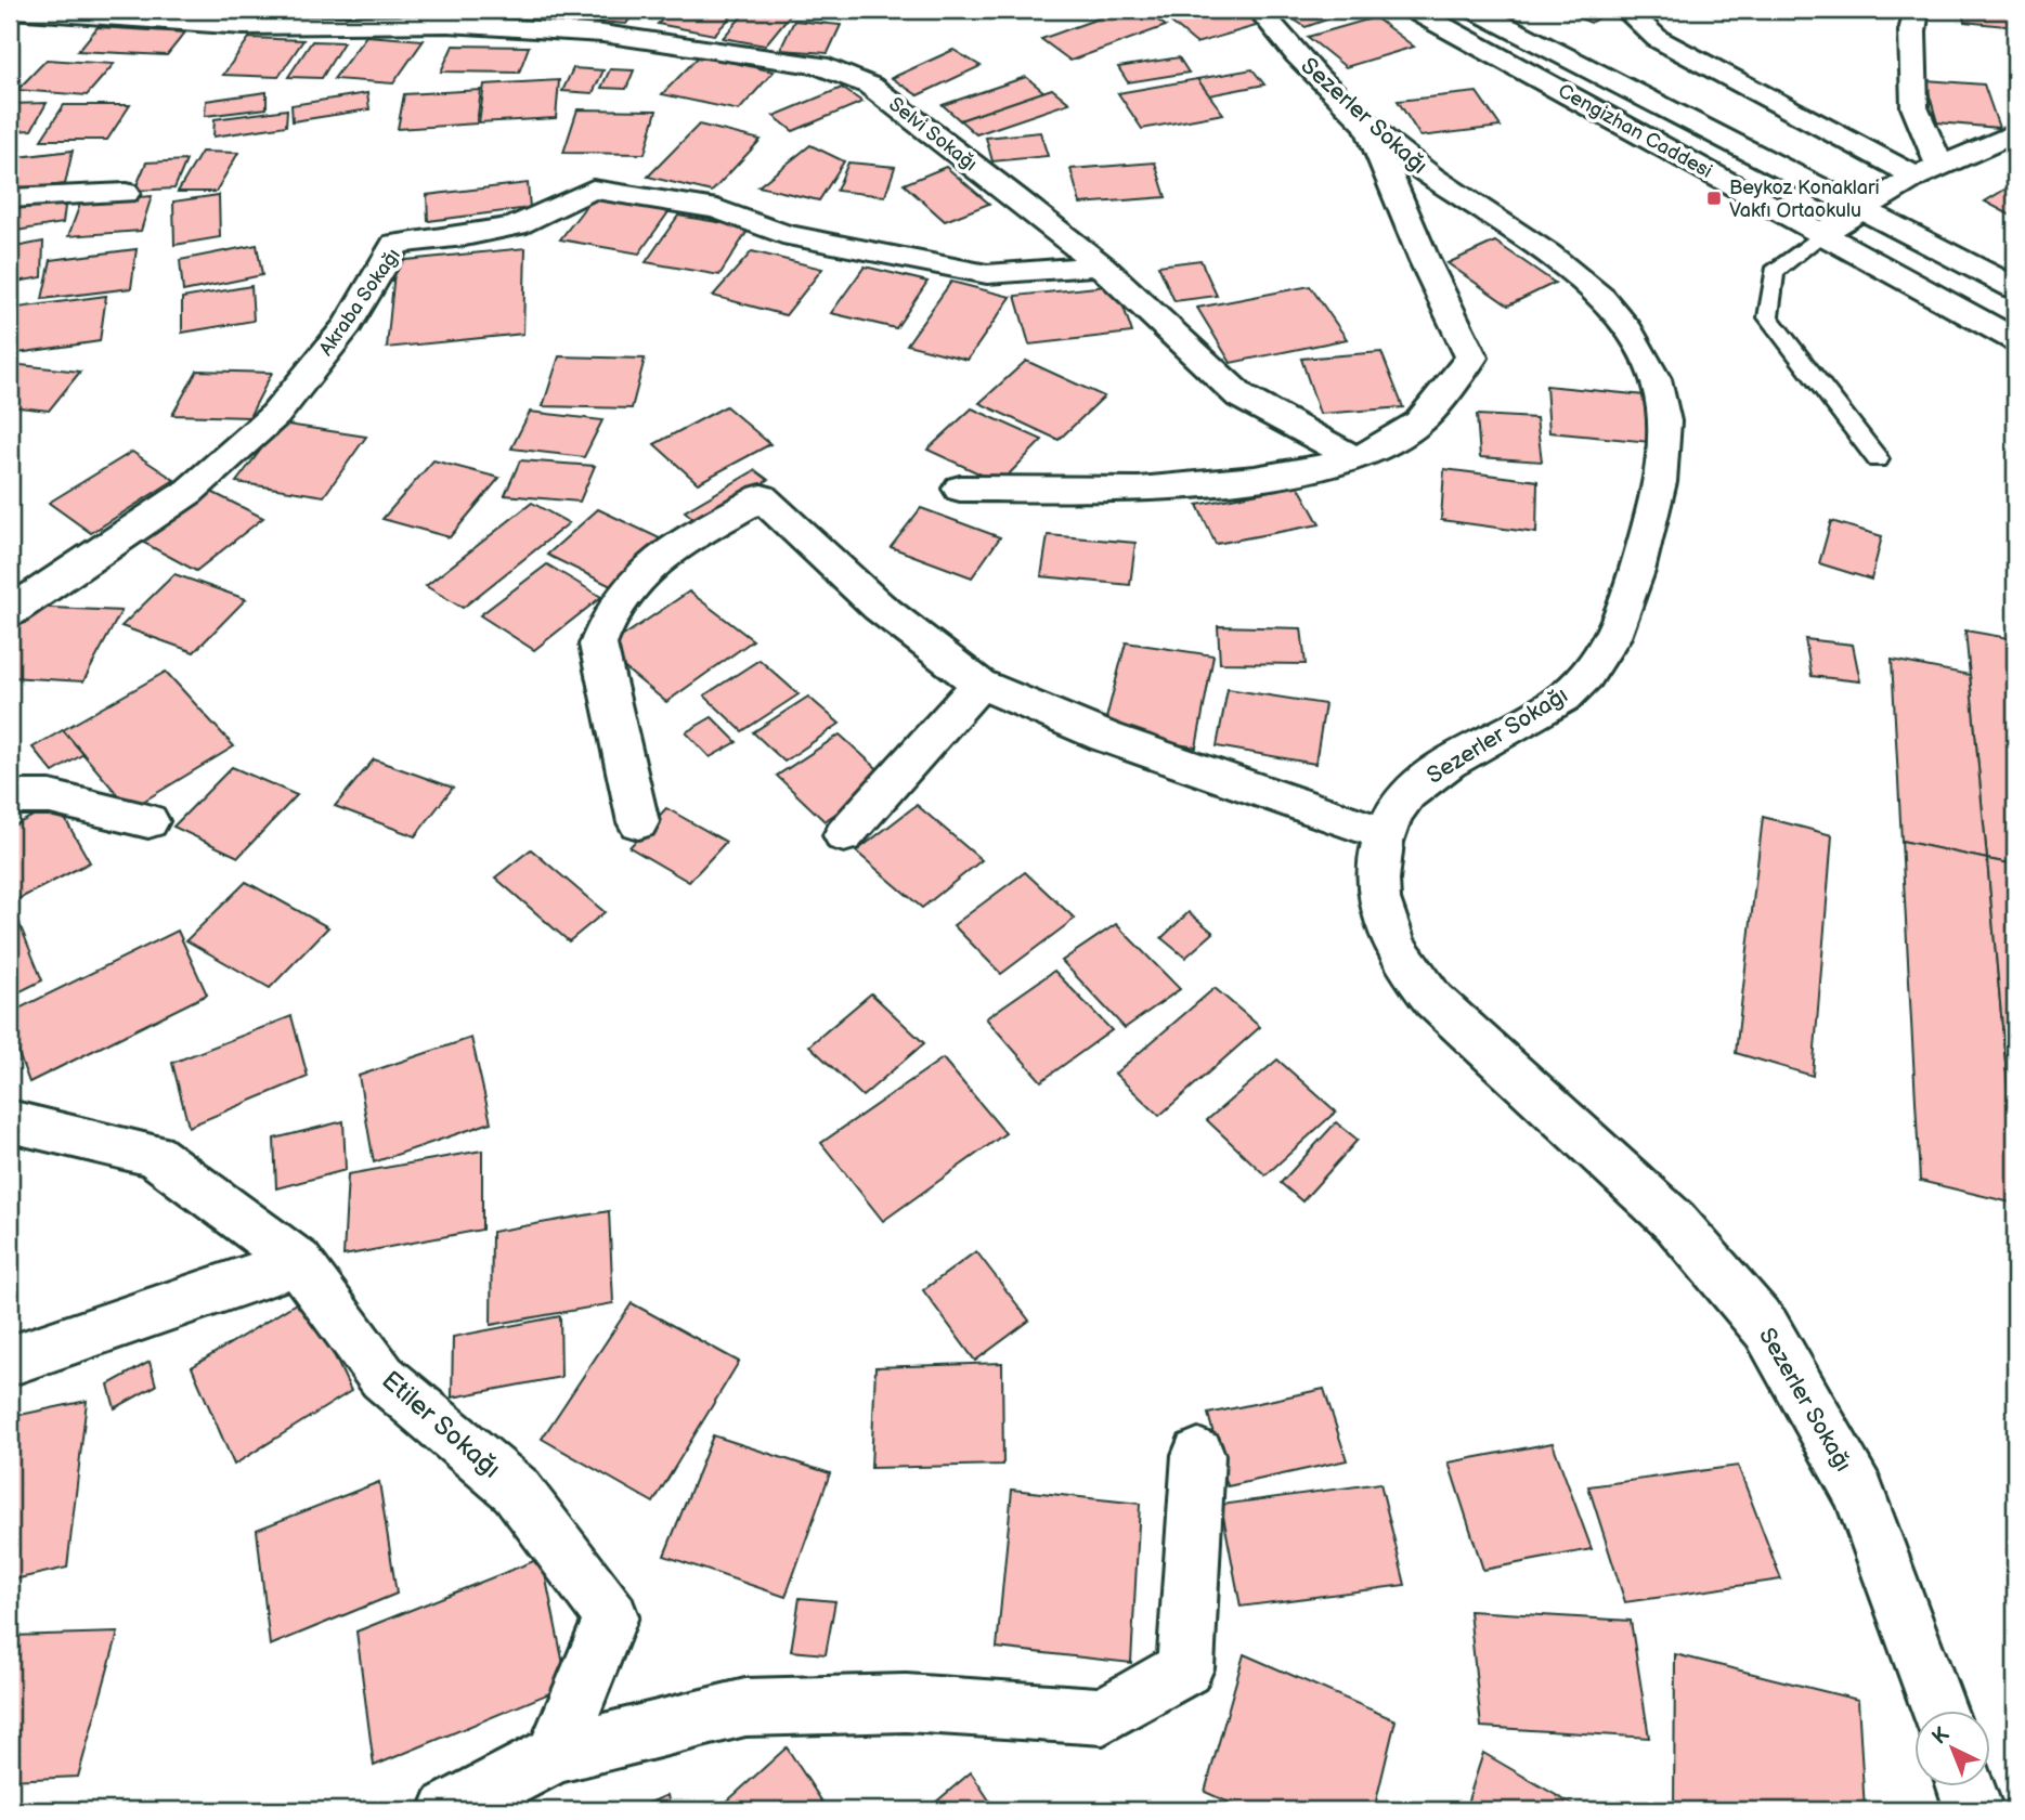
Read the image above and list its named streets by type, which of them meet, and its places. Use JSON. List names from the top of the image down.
{
  "streets": {
    "street": [
      "Sezerler Sokağı",
      "Cengizhan Caddesi",
      "Selvi Sokağı",
      "Akraba Sokağı",
      "Etiler Sokağı"
    ]
  },
  "crossings": [
    ["Selvi Sokağı", "Akraba Sokağı"]
  ],
  "places": {
    "transit": ["Beykoz Konaklari Vakfı Ortaokulu"]
  },
  "north": "top left"
}
